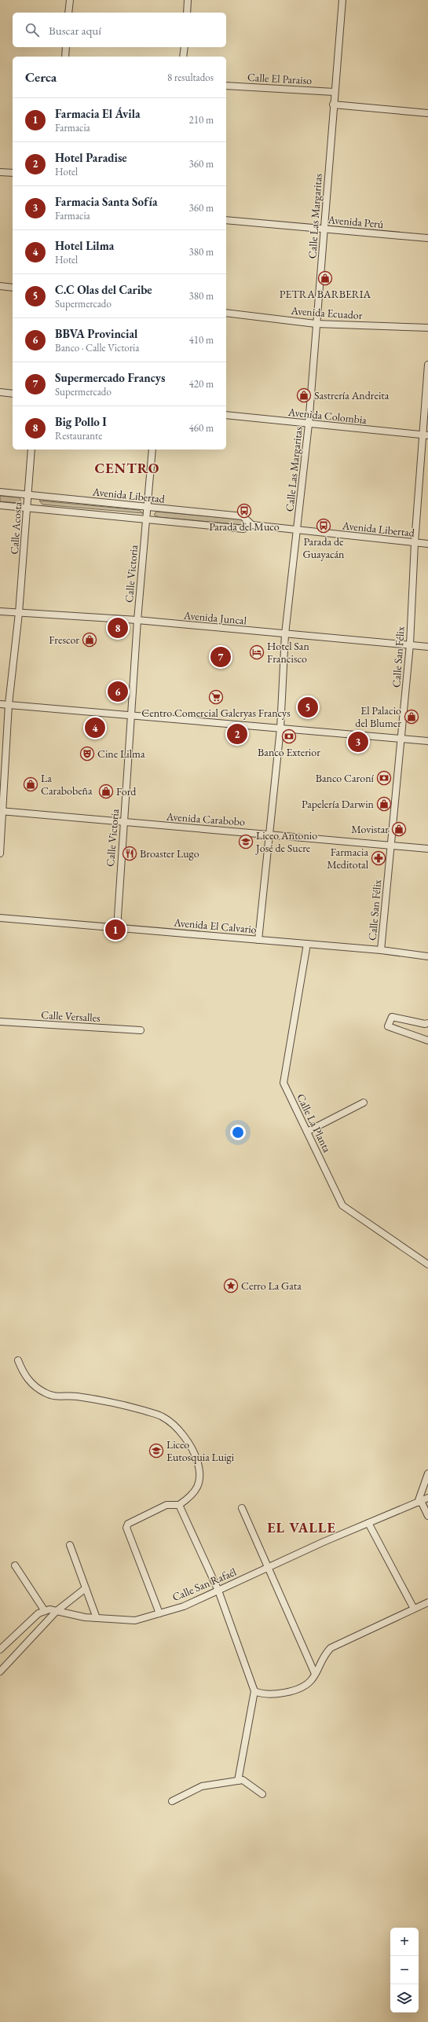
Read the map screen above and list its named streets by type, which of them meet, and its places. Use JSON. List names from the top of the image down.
{
  "streets": {
    "street": [
      "Calle El Paraiso",
      "Calle Las Margaritas",
      "Avenida Perú",
      "Avenida Ecuador",
      "Avenida Colombia",
      "Avenida Libertad",
      "Calle Acosta",
      "Calle Victoria",
      "Avenida Juncal",
      "Calle San Félix",
      "Avenida Carabobo",
      "Avenida El Calvario",
      "Calle Versalles",
      "Calle La Planta",
      "Calle San Rafaél"
    ]
  },
  "crossings": [
    ["Calle El Paraiso", "Calle Las Margaritas"],
    ["Calle Las Margaritas", "Avenida Perú"],
    ["Calle Las Margaritas", "Avenida Ecuador"],
    ["Calle Las Margaritas", "Avenida Colombia"],
    ["Calle Las Margaritas", "Avenida Libertad"],
    ["Calle Las Margaritas", "Avenida Juncal"],
    ["Calle Las Margaritas", "Avenida Carabobo"],
    ["Calle Las Margaritas", "Avenida El Calvario"],
    ["Avenida Colombia", "Calle San Félix"],
    ["Avenida Libertad", "Calle Acosta"],
    ["Avenida Libertad", "Calle Victoria"],
    ["Avenida Libertad", "Calle San Félix"],
    ["Calle Acosta", "Avenida Juncal"],
    ["Calle Acosta", "Avenida Carabobo"],
    ["Calle Victoria", "Avenida Juncal"],
    ["Calle Victoria", "Avenida Carabobo"],
    ["Calle Victoria", "Avenida El Calvario"],
    ["Avenida Juncal", "Calle San Félix"],
    ["Calle San Félix", "Avenida Carabobo"],
    ["Calle San Félix", "Avenida El Calvario"],
    ["Avenida El Calvario", "Calle La Planta"]
  ],
  "districts": ["CENTRO", "EL VALLE"],
  "places": {
    "shop": [
      "PETRA BARBERIA",
      "Sastrería Andreita",
      "Frescor",
      "El Palacio del Blumer",
      "La Carabobeña",
      "Ford",
      "Papelería Darwin",
      "Movistar"
    ],
    "bus stop": ["Parada del Muco", "Parada de Guayacán"],
    "hotel": ["Hotel San Francisco"],
    "supermarket": ["Centro Comercial Galeryas Francys"],
    "bank": ["Banco Exterior", "Banco Caroní"],
    "theatre": ["Cine Lilma"],
    "school or university": ["Liceo Antonio José de Sucre", "Liceo Eutosquia Luigi"],
    "restaurant": ["Broaster Lugo"],
    "pharmacy": ["Farmacia Meditotal"],
    "place": ["Cerro La Gata"]
  },
  "page": {
    "search": "Buscar aquí",
    "heading": ["Cerca", "8 resultados"],
    "list": [
      {
        "mark": "1",
        "name": "Farmacia El Ávila",
        "note": "Farmacia",
        "value": "210 m"
      },
      {
        "mark": "2",
        "name": "Hotel Paradise",
        "note": "Hotel",
        "value": "360 m"
      },
      {
        "mark": "3",
        "name": "Farmacia Santa Sofía",
        "note": "Farmacia",
        "value": "360 m"
      },
      {
        "mark": "4",
        "name": "Hotel Lilma",
        "note": "Hotel",
        "value": "380 m"
      },
      {
        "mark": "5",
        "name": "C.C Olas del Caribe",
        "note": "Supermercado",
        "value": "380 m"
      },
      {
        "mark": "6",
        "name": "BBVA Provincial",
        "note": "Banco · Calle Victoria",
        "value": "410 m"
      },
      {
        "mark": "7",
        "name": "Supermercado Francys",
        "note": "Supermercado",
        "value": "420 m"
      },
      {
        "mark": "8",
        "name": "Big Pollo I",
        "note": "Restaurante",
        "value": "460 m"
      }
    ],
    "pins": [
      "8",
      "7",
      "6",
      "5",
      "4",
      "2",
      "3",
      "1"
    ],
    "map_buttons": ["+", "−"]
  }
}
